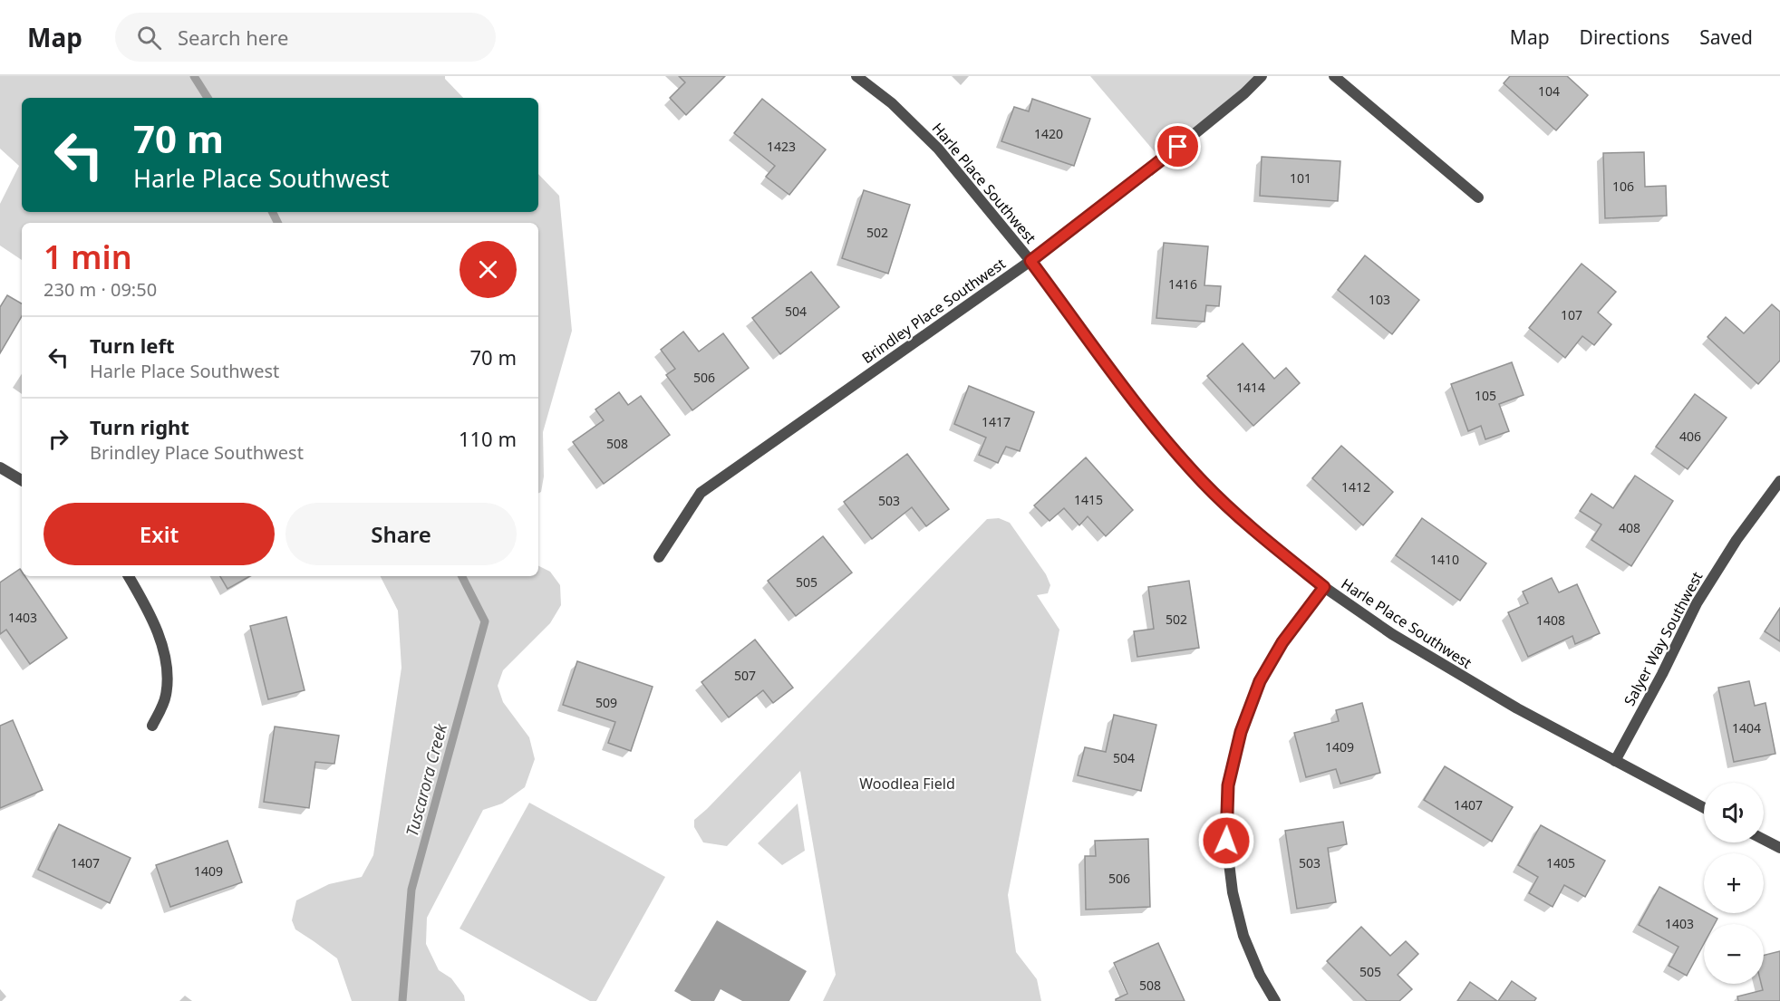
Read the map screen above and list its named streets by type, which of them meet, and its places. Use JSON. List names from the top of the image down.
{
  "streets": {
    "street": ["Harle Place Southwest", "Brindley Place Southwest", "Salyer Way Southwest"]
  },
  "crossings": [
    ["Harle Place Southwest", "Brindley Place Southwest"],
    ["Harle Place Southwest", "Salyer Way Southwest"]
  ],
  "water": ["Tuscarora Creek"],
  "parks": ["Woodlea Field"],
  "house_numbers": [
    "104",
    "1420",
    "1423",
    "101",
    "106",
    "502",
    "1416",
    "103",
    "504",
    "107",
    "506",
    "1414",
    "105",
    "1417",
    "406",
    "508",
    "1412",
    "1415",
    "503",
    "408",
    "1410",
    "505",
    "1403",
    "502",
    "1408",
    "507",
    "509",
    "1404",
    "1409",
    "504",
    "1407",
    "1407",
    "503",
    "1405",
    "1409",
    "506",
    "1403",
    "505",
    "508"
  ],
  "page": {
    "header": "Map",
    "search": "Search here",
    "nav": ["Map", "Directions", "Saved"],
    "turn": ["70 m", "Harle Place Southwest"],
    "heading": ["1 min", "230 m · 09:50"],
    "list": [
      {
        "name": "Turn left",
        "note": "Harle Place Southwest",
        "value": "70 m"
      },
      {
        "name": "Turn right",
        "note": "Brindley Place Southwest",
        "value": "110 m"
      }
    ],
    "buttons": ["Exit", "Share"],
    "map_buttons": ["+", "−"]
  }
}
